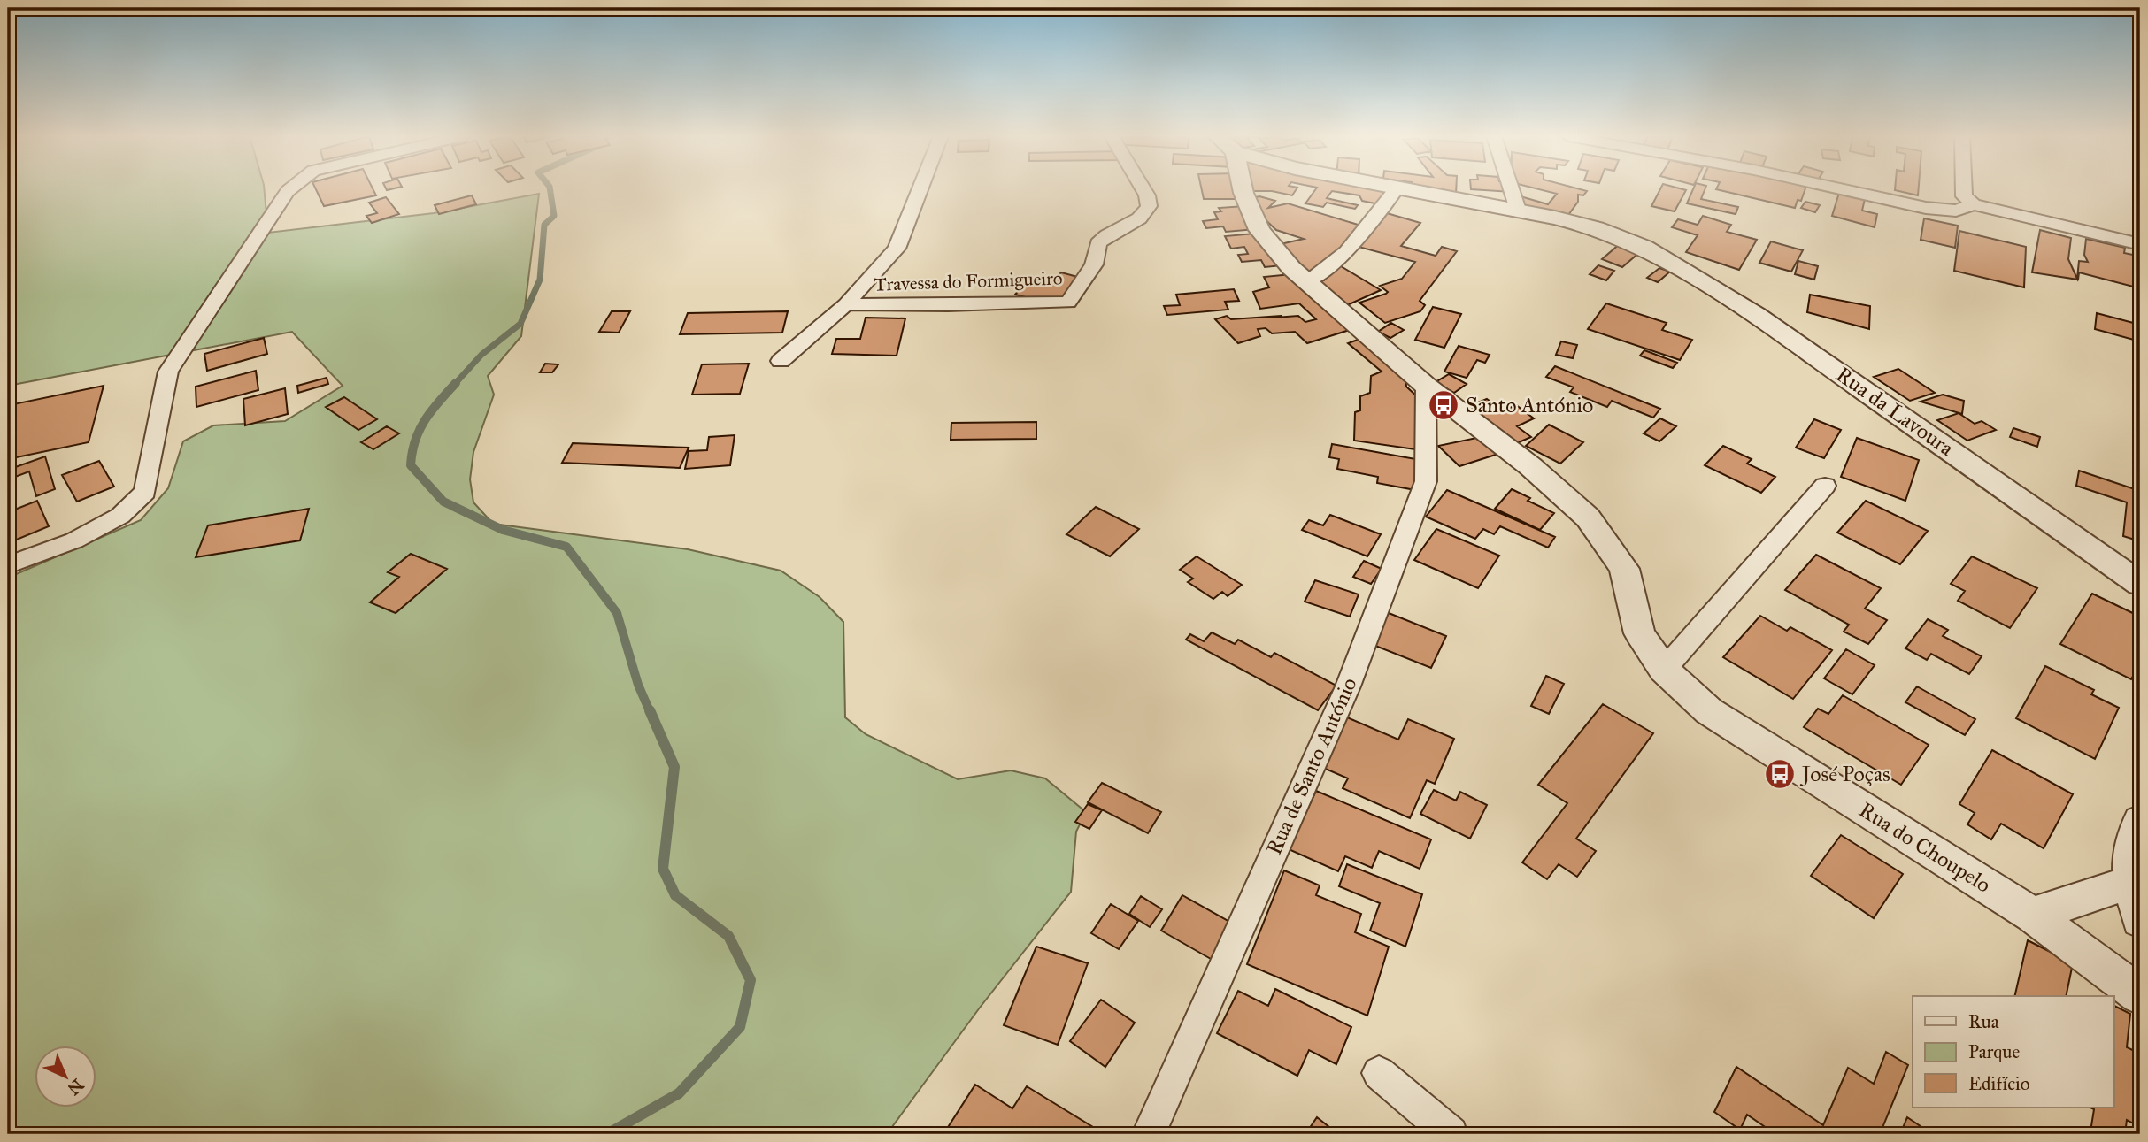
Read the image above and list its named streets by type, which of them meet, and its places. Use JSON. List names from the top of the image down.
{
  "streets": {
    "street": [
      "Travessa do Formigueiro",
      "Rua da Lavoura",
      "Rua de Santo António",
      "Rua do Choupelo"
    ]
  },
  "crossings": [
    ["Rua de Santo António", "Rua do Choupelo"]
  ],
  "places": {
    "bus stop": ["Santo António", "José Poças"]
  },
  "legend": ["Rua", "Parque", "Edifício"],
  "north": "bottom right"
}
